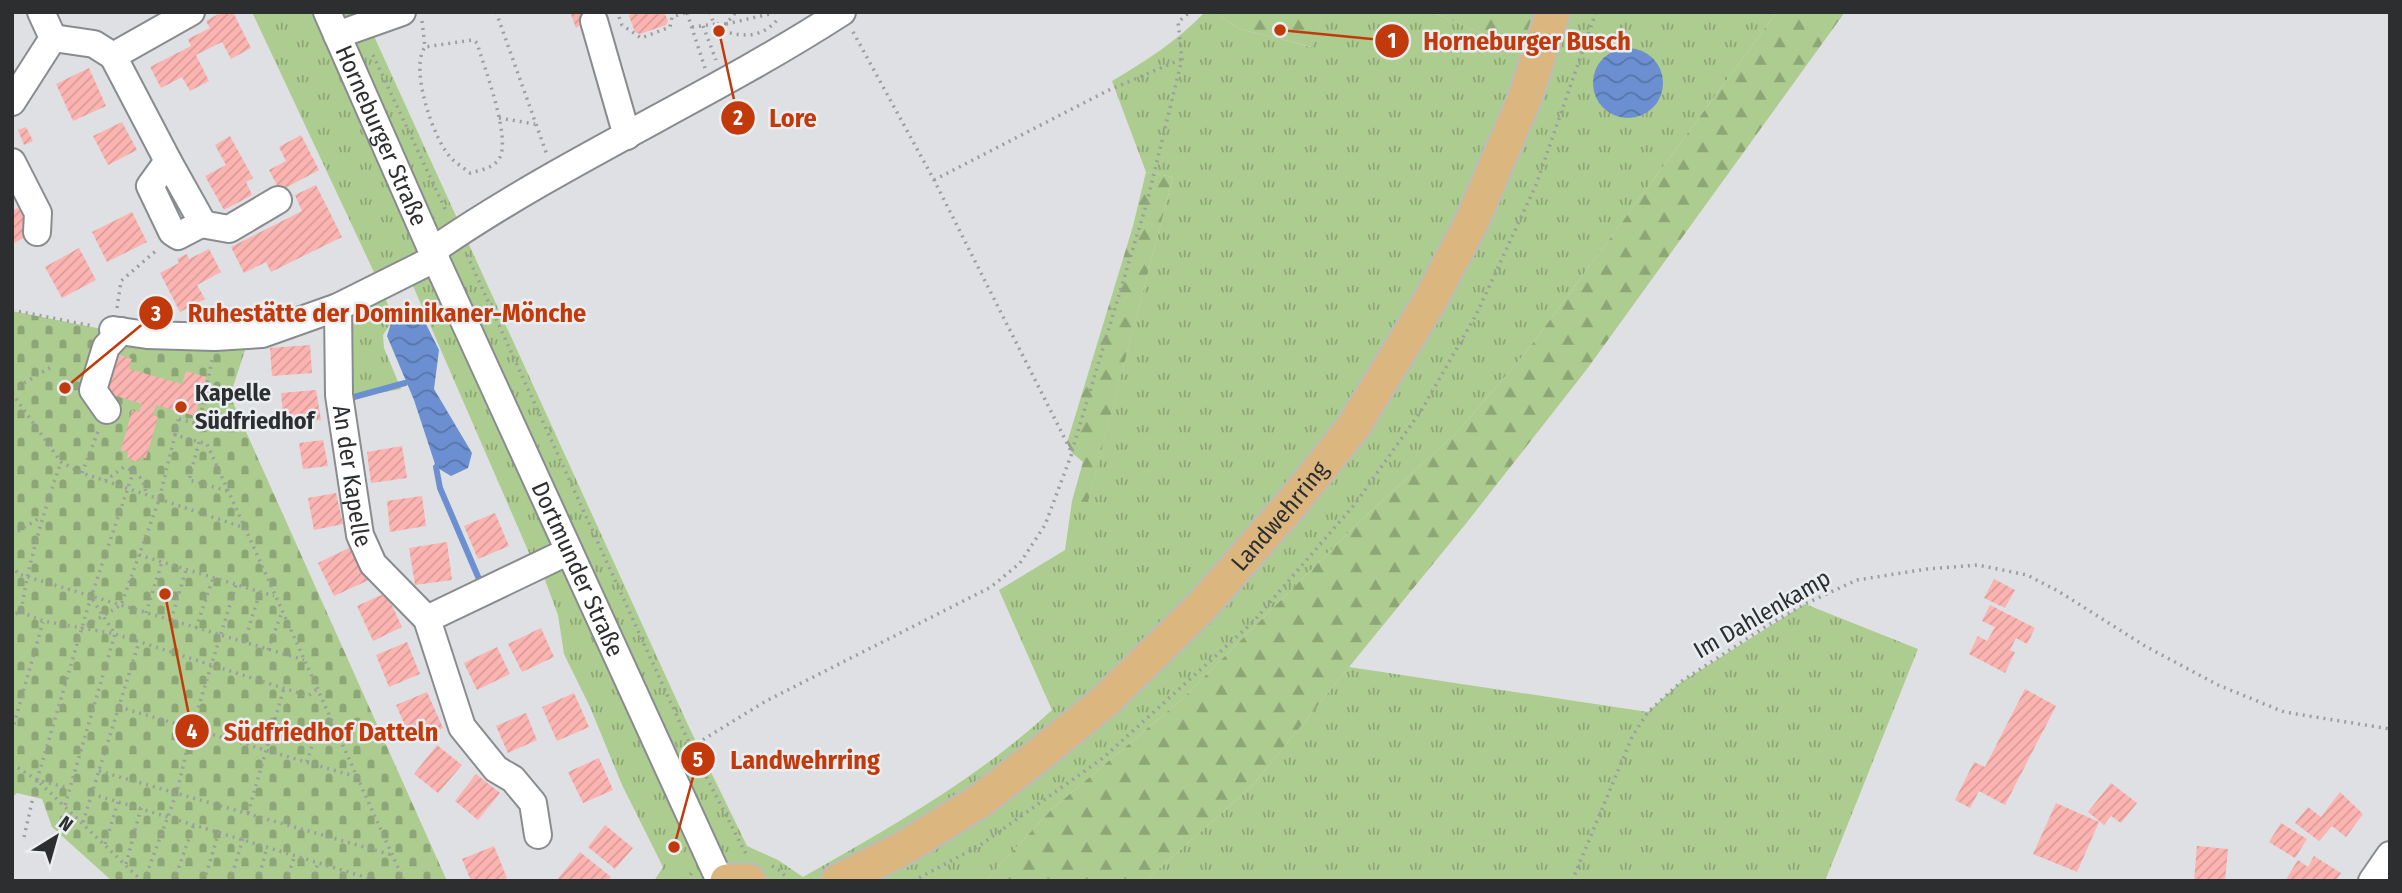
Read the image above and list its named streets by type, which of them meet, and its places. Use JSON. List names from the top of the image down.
{
  "streets": {
    "main road": ["Landwehrring"],
    "street": ["Horneburger Straße", "An der Kapelle", "Dortmunder Straße"],
    "path": ["Im Dahlenkamp"]
  },
  "crossings": [
    ["Horneburger Straße", "Dortmunder Straße"]
  ],
  "places": [
    "Horneburger Busch",
    "Lore",
    "Ruhestätte der Dominikaner-Mönche",
    "Kapelle Südfriedhof",
    "Südfriedhof Datteln",
    "Landwehrring"
  ],
  "north": "top right"
}
